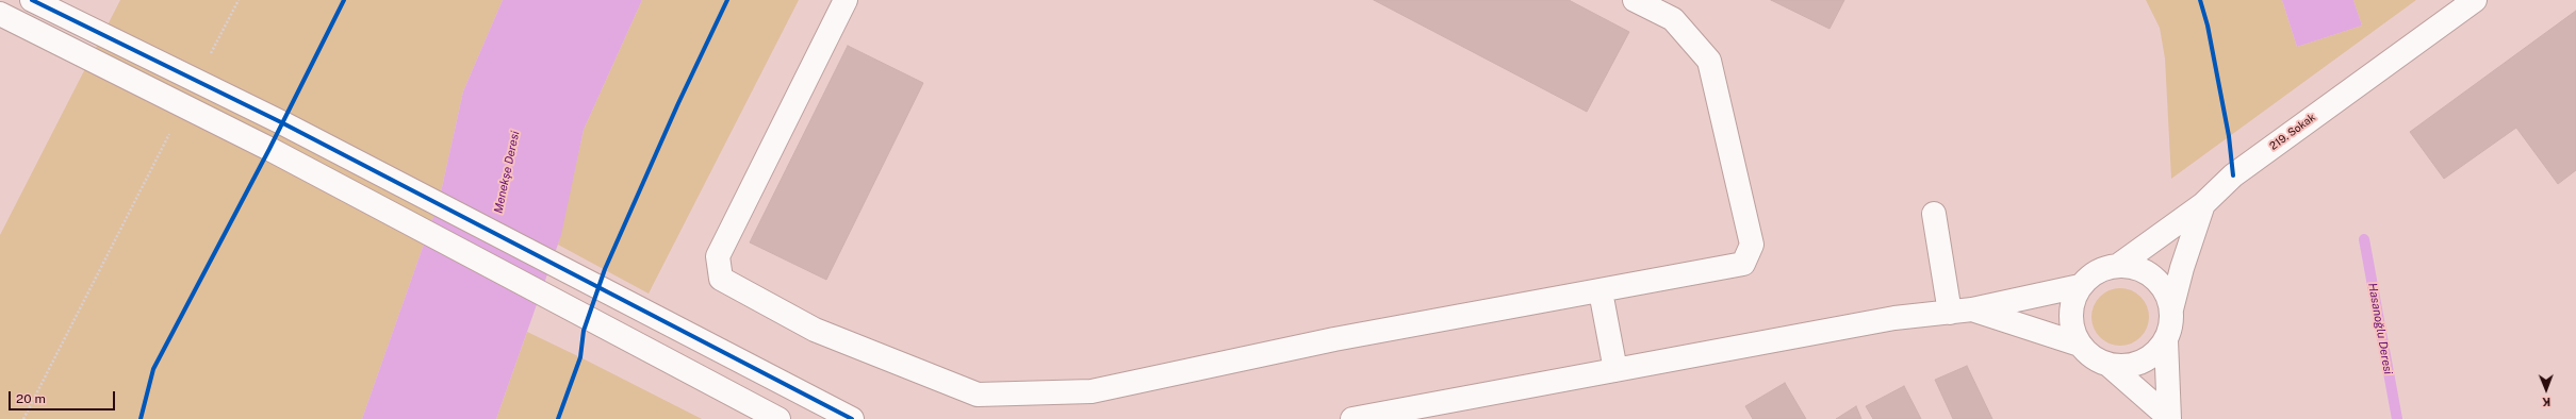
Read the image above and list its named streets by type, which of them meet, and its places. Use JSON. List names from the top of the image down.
{
  "streets": {
    "street": ["219. Sokak"]
  },
  "water": ["Menekşe Deresi", "Hasanoğlu Deresi"],
  "scale_bar": "20 m",
  "north": "bottom"
}
